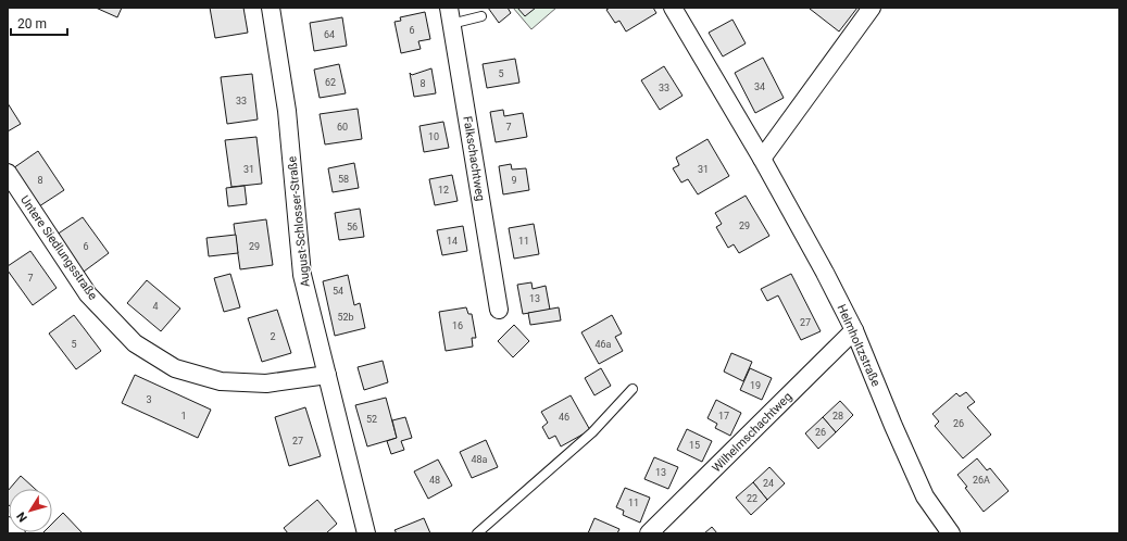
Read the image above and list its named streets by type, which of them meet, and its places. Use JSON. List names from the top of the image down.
{
  "streets": {
    "street": [
      "Falkschachtweg",
      "August-Schlosser-Straße",
      "Untere Siedlungsstraße",
      "Helmholtzstraße",
      "Wilhelmschachtweg"
    ]
  },
  "crossings": [
    ["August-Schlosser-Straße", "Untere Siedlungsstraße"],
    ["Helmholtzstraße", "Wilhelmschachtweg"]
  ],
  "house_numbers": [
    "6",
    "64",
    "5",
    "62",
    "8",
    "34",
    "33",
    "33",
    "60",
    "7",
    "10",
    "31",
    "31",
    "58",
    "8",
    "9",
    "12",
    "29",
    "56",
    "14",
    "11",
    "6",
    "29",
    "7",
    "54",
    "13",
    "4",
    "52b",
    "27",
    "16",
    "2",
    "5",
    "46a",
    "19",
    "3",
    "1",
    "17",
    "28",
    "46",
    "52",
    "26",
    "26",
    "27",
    "15",
    "48a",
    "13",
    "48",
    "26A",
    "24",
    "22",
    "11"
  ],
  "scale_bar": "20 m",
  "north": "bottom left"
}
